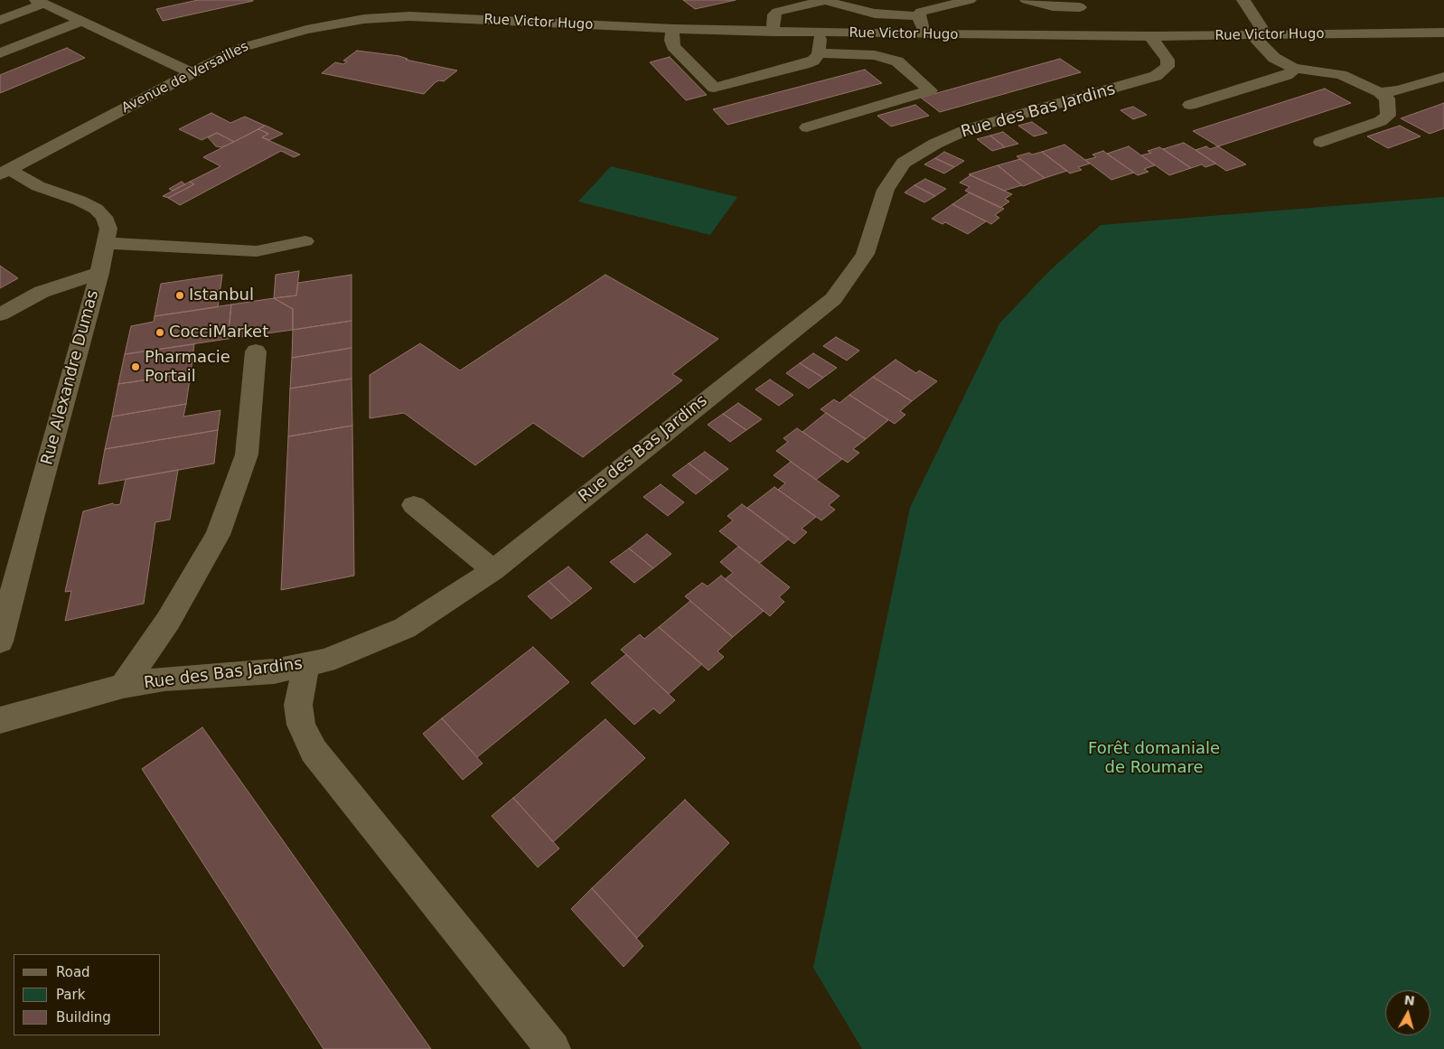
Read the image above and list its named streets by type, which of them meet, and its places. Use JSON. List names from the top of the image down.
{
  "streets": {
    "street": [
      "Rue Victor Hugo",
      "Avenue de Versailles",
      "Rue des Bas Jardins",
      "Rue Alexandre Dumas"
    ]
  },
  "crossings": [
    ["Rue Victor Hugo", "Avenue de Versailles"],
    ["Rue Victor Hugo", "Rue des Bas Jardins"],
    ["Avenue de Versailles", "Rue Alexandre Dumas"]
  ],
  "parks": ["Forêt domaniale de Roumare"],
  "places": ["Istanbul", "CocciMarket", "Pharmacie Portail"],
  "legend": ["Road", "Park", "Building"],
  "north": "top"
}
